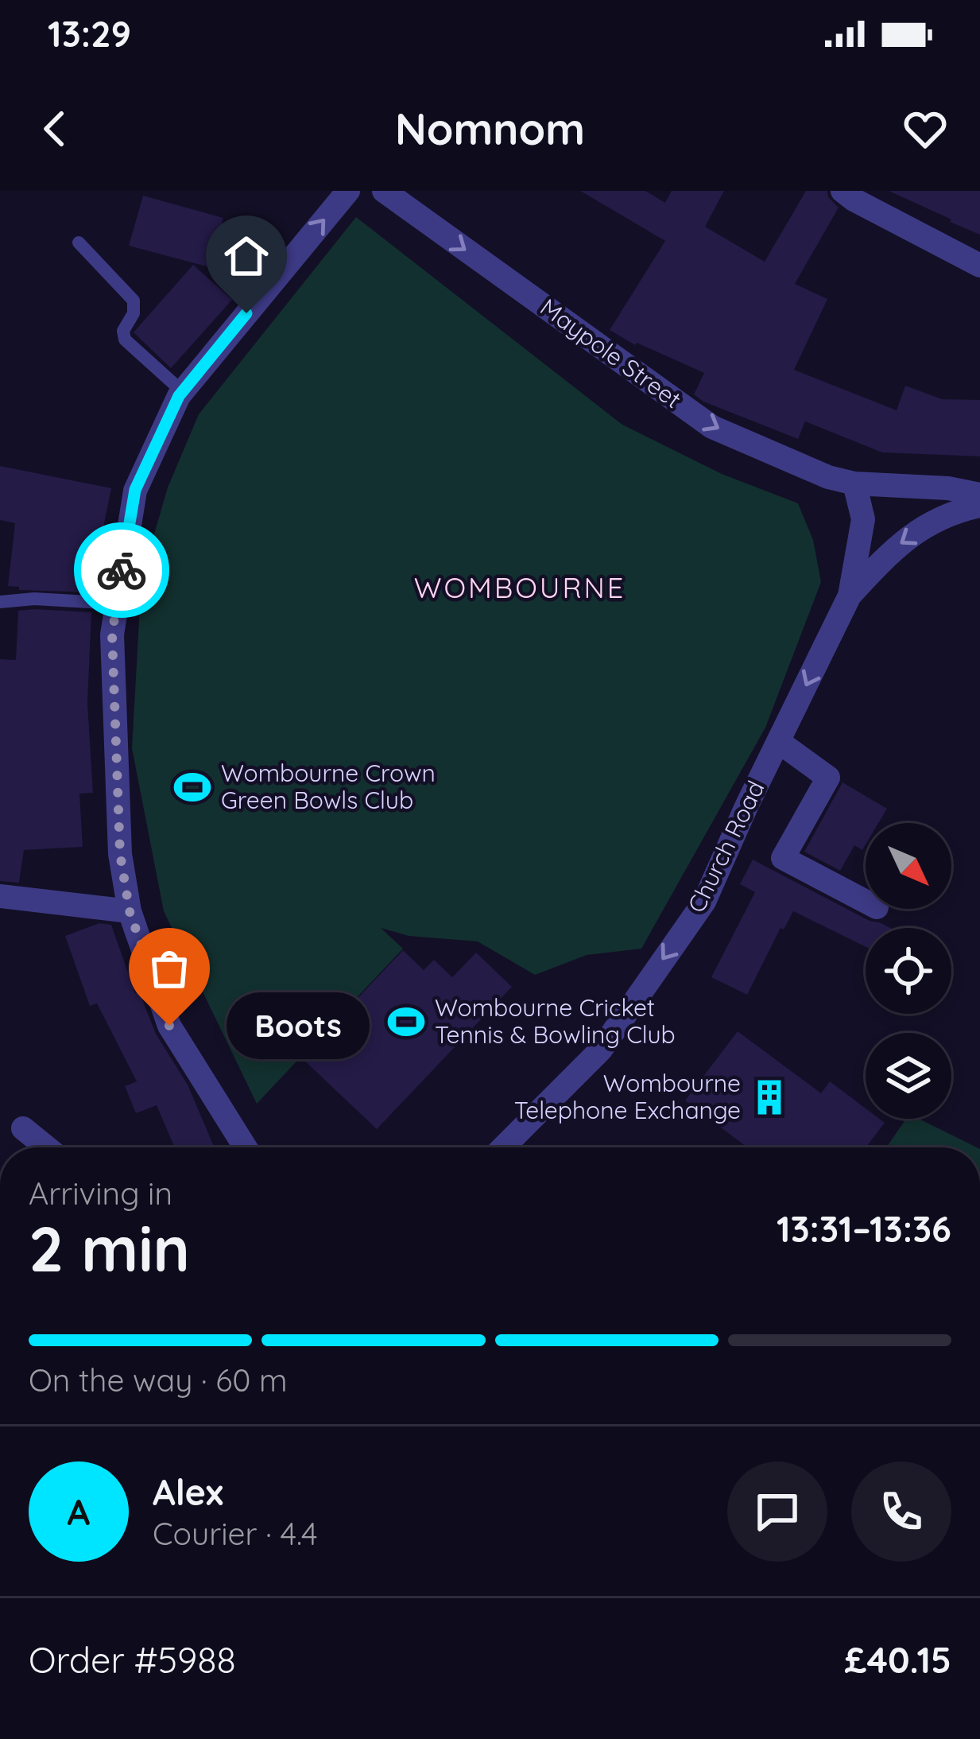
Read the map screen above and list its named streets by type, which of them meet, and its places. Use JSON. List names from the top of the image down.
{
  "streets": {
    "street": ["Maypole Street", "Church Road"]
  },
  "crossings": [
    ["Maypole Street", "Church Road"]
  ],
  "one_way": ["Maypole Street", "Church Road"],
  "districts": ["WOMBOURNE"],
  "places": {
    "sports": ["Wombourne Crown Green Bowls Club", "Wombourne Cricket Tennis & Bowling Club"],
    "other": ["Boots"],
    "building": ["Wombourne Telephone Exchange"]
  },
  "north": "bottom right",
  "page": {
    "status": "13:29",
    "header": "Nomnom",
    "bubble": "Boots",
    "heading": ["2 min", "Arriving in", "13:31–13:36"],
    "panel": [
      "Alex",
      "Courier · 4.4",
      "Order #5988",
      "£40.15"
    ],
    "bar": "On the way · 60 m",
    "round": "A"
  }
}
